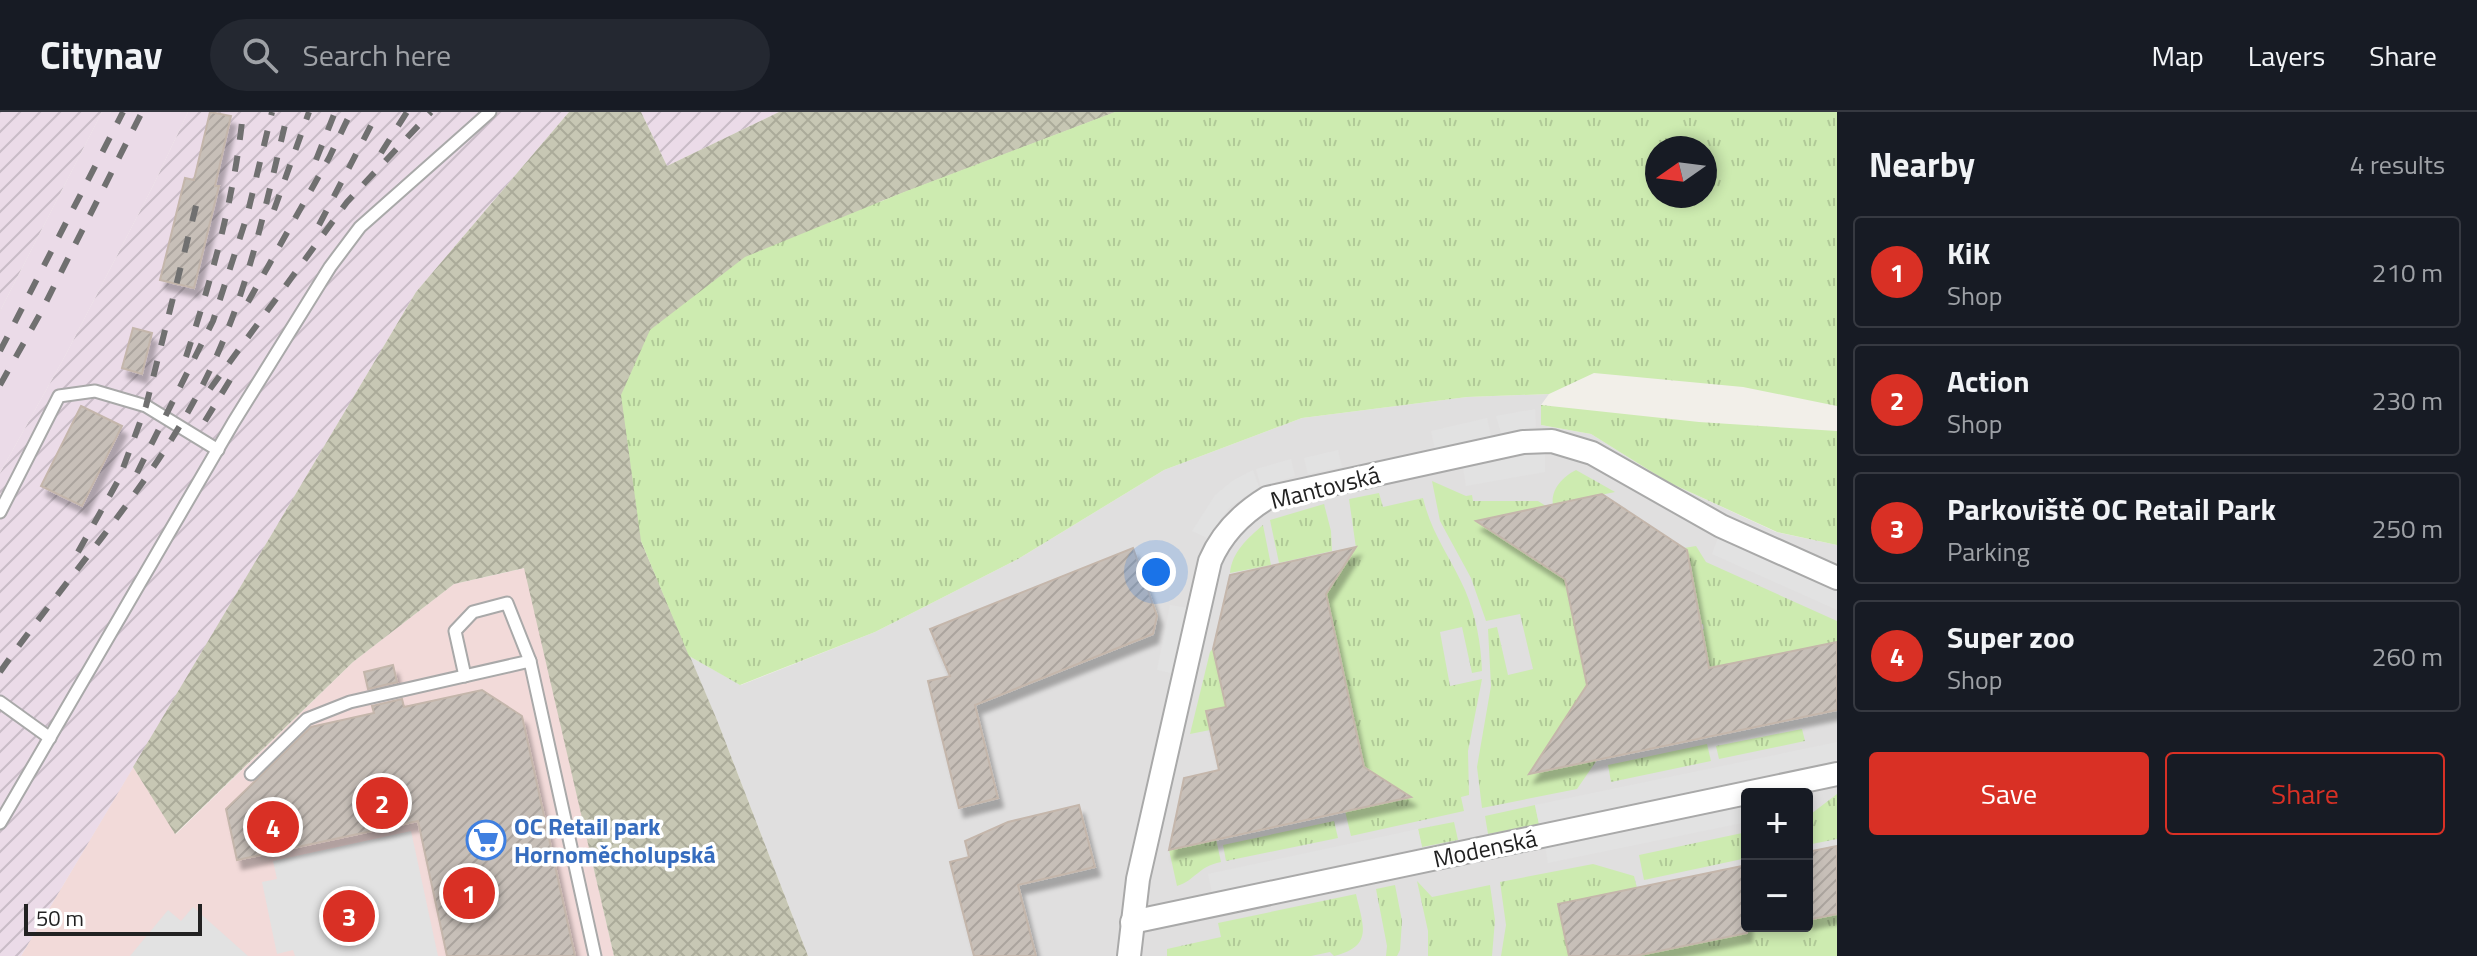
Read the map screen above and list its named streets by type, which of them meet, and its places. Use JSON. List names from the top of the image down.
{
  "streets": {
    "street": ["Mantovská", "Modenská"]
  },
  "crossings": [
    ["Mantovská", "Modenská"]
  ],
  "places": {
    "supermarket": ["OC Retail park Hornoměcholupská"]
  },
  "scale_bar": "50 m",
  "north": "left",
  "page": {
    "header": "Citynav",
    "search": "Search here",
    "nav": ["Map", "Layers", "Share"],
    "heading": ["Nearby", "4 results"],
    "list": [
      {
        "mark": "1",
        "name": "KiK",
        "note": "Shop",
        "value": "210 m"
      },
      {
        "mark": "2",
        "name": "Action",
        "note": "Shop",
        "value": "230 m"
      },
      {
        "mark": "3",
        "name": "Parkoviště OC Retail Park",
        "note": "Parking",
        "value": "250 m"
      },
      {
        "mark": "4",
        "name": "Super zoo",
        "note": "Shop",
        "value": "260 m"
      }
    ],
    "buttons": ["Save", "Share"],
    "pins": [
      "2",
      "4",
      "1",
      "3"
    ],
    "map_buttons": ["+", "−"],
    "scale": "50 m"
  }
}
